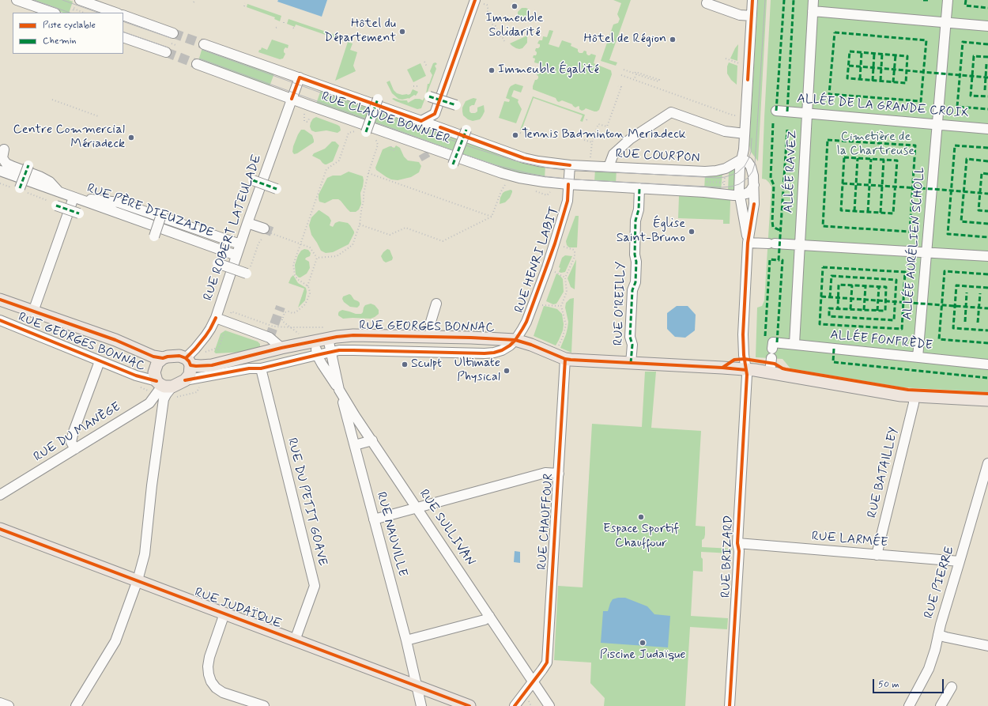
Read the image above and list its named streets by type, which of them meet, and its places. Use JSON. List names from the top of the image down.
{
  "streets": {
    "main road": ["RUE GEORGES BONNAC", "RUE JUDAÏQUE"],
    "street": [
      "ALLÉE DE LA GRANDE CROIX",
      "RUE CLAUDE BONNIER",
      "RUE COURPON",
      "ALLÉE RAVEZ",
      "RUE PÈRE DIEUZAIDE",
      "RUE ROBERT LATEULADE",
      "ALLÉE AURÉLIEN SCHOLL",
      "RUE HENRI LABIT",
      "RUE O'REILLY",
      "ALLÉE FONFRÈDE",
      "RUE DU MANÈGE",
      "RUE BATAILLEY",
      "RUE DU PETIT GOAVE",
      "RUE CHAUFFOUR",
      "RUE SULLIVAN",
      "RUE NAUVILLE",
      "RUE LARMÉE",
      "RUE BRIZARD",
      "RUE PIERRE"
    ]
  },
  "crossings": [
    ["ALLÉE DE LA GRANDE CROIX", "ALLÉE RAVEZ"],
    ["ALLÉE DE LA GRANDE CROIX", "ALLÉE AURÉLIEN SCHOLL"],
    ["RUE CLAUDE BONNIER", "RUE COURPON"],
    ["RUE CLAUDE BONNIER", "RUE ROBERT LATEULADE"],
    ["RUE CLAUDE BONNIER", "RUE HENRI LABIT"],
    ["RUE COURPON", "RUE HENRI LABIT"],
    ["ALLÉE RAVEZ", "ALLÉE FONFRÈDE"],
    ["RUE PÈRE DIEUZAIDE", "RUE ROBERT LATEULADE"],
    ["RUE ROBERT LATEULADE", "RUE GEORGES BONNAC"],
    ["RUE ROBERT LATEULADE", "RUE DU MANÈGE"],
    ["ALLÉE AURÉLIEN SCHOLL", "ALLÉE FONFRÈDE"],
    ["RUE HENRI LABIT", "RUE GEORGES BONNAC"],
    ["RUE O'REILLY", "RUE GEORGES BONNAC"],
    ["RUE GEORGES BONNAC", "ALLÉE FONFRÈDE"],
    ["RUE GEORGES BONNAC", "RUE DU MANÈGE"],
    ["RUE GEORGES BONNAC", "RUE BATAILLEY"],
    ["RUE GEORGES BONNAC", "RUE DU PETIT GOAVE"],
    ["RUE GEORGES BONNAC", "RUE CHAUFFOUR"],
    ["RUE GEORGES BONNAC", "RUE SULLIVAN"],
    ["RUE GEORGES BONNAC", "RUE BRIZARD"],
    ["RUE BATAILLEY", "RUE LARMÉE"],
    ["RUE DU PETIT GOAVE", "RUE JUDAÏQUE"],
    ["RUE CHAUFFOUR", "RUE SULLIVAN"],
    ["RUE SULLIVAN", "RUE NAUVILLE"],
    ["RUE NAUVILLE", "RUE JUDAÏQUE"],
    ["RUE LARMÉE", "RUE BRIZARD"],
    ["RUE LARMÉE", "RUE PIERRE"]
  ],
  "parks": ["Cimetière de la Chartreuse"],
  "places": [
    "Immeuble Solidarité",
    "Hôtel du Département",
    "Hôtel de Région",
    "Immeuble Égalité",
    "Tennis Badminton Meriadeck",
    "Centre Commercial Mériadeck",
    "Église Saint-Bruno",
    "Sculpt",
    "Ultimate Physical",
    "Espace Sportif Chauffour",
    "Piscine Judaïque"
  ],
  "legend": ["Piste cyclable", "Chemin"],
  "scale_bar": "50 m"
}
